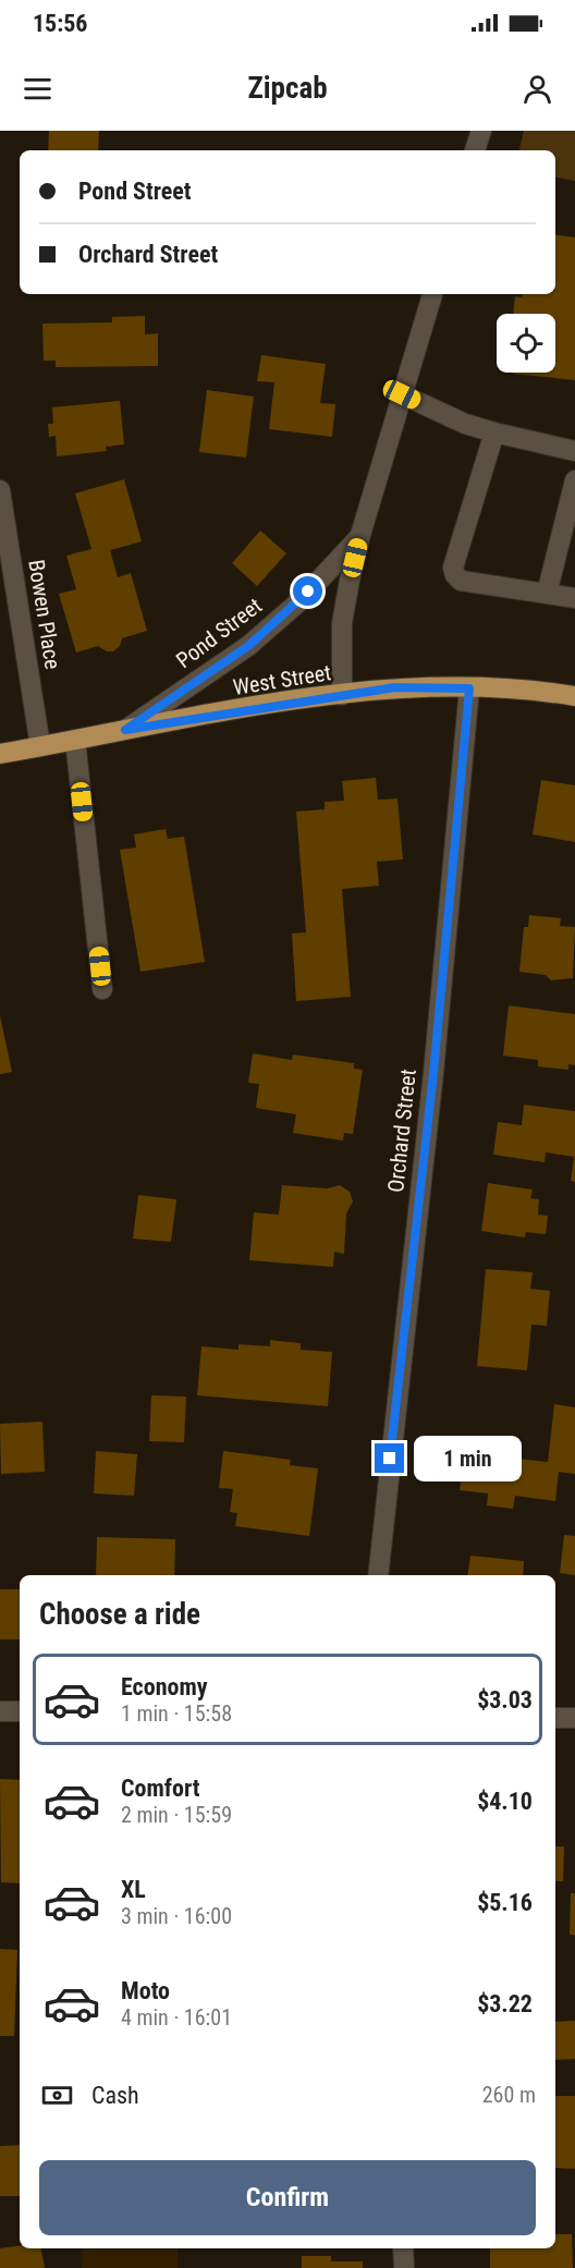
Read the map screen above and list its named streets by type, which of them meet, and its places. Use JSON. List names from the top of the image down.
{
  "streets": {
    "main road": ["West Street"],
    "street": ["Bowen Place", "Pond Street", "Orchard Street"]
  },
  "crossings": [
    ["Bowen Place", "West Street"],
    ["Pond Street", "West Street"],
    ["West Street", "Orchard Street"]
  ],
  "page": {
    "status": "15:56",
    "header": "Zipcab",
    "banner": ["Pond Street", "Orchard Street"],
    "bubble": "1 min",
    "heading": "Choose a ride",
    "list": [
      {
        "name": "Economy",
        "note": "1 min · 15:58",
        "value": "$3.03"
      },
      {
        "name": "Comfort",
        "note": "2 min · 15:59",
        "value": "$4.10"
      },
      {
        "name": "XL",
        "note": "3 min · 16:00",
        "value": "$5.16"
      },
      {
        "name": "Moto",
        "note": "4 min · 16:01",
        "value": "$3.22"
      }
    ],
    "pay": ["Cash", "260 m"],
    "buttons": "Confirm"
  }
}
